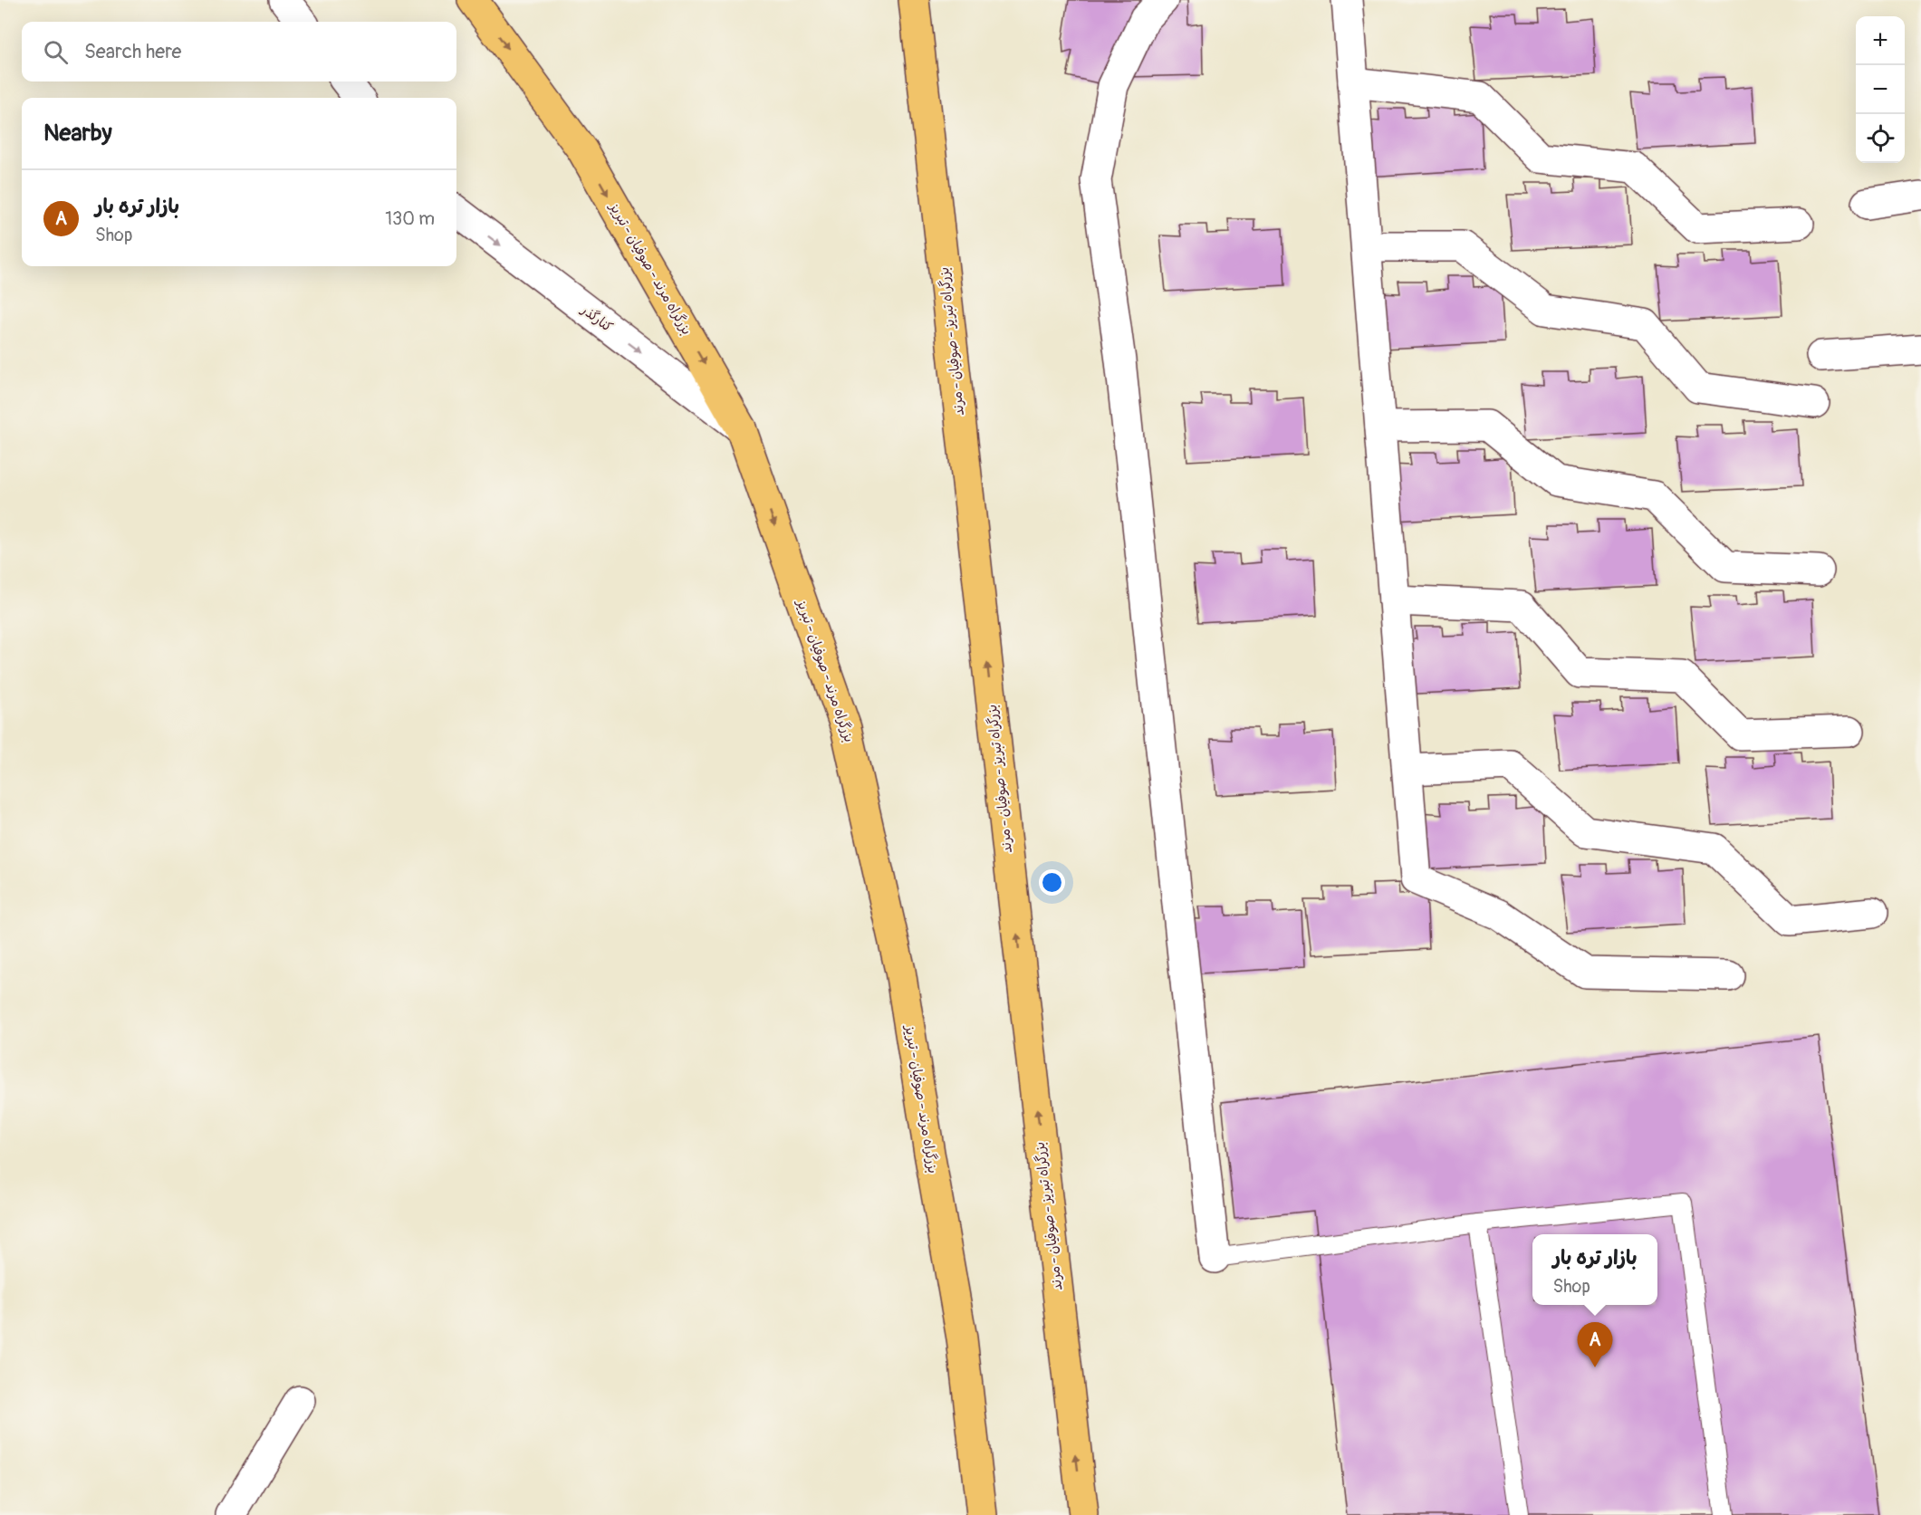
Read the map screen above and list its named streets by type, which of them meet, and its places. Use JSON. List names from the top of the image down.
{
  "streets": {
    "highway": ["بزرگراه مرند - صوفیان - تبریز", "بزرگراه تبریز - صوفیان - مرند"],
    "street": ["کنارگذر"]
  },
  "crossings": [
    ["بزرگراه مرند - صوفیان - تبریز", "کنارگذر"]
  ],
  "one_way": ["بزرگراه مرند - صوفیان - تبریز", "کنارگذر", "بزرگراه تبریز - صوفیان - مرند"],
  "page": {
    "map_buttons": ["+", "−"],
    "search": "Search here",
    "heading": "Nearby",
    "list": [
      {
        "mark": "A",
        "name": "بازار تره بار",
        "note": "Shop",
        "value": "130 m"
      }
    ],
    "popup": ["بازار تره بار", "Shop"],
    "pins": "A"
  }
}
